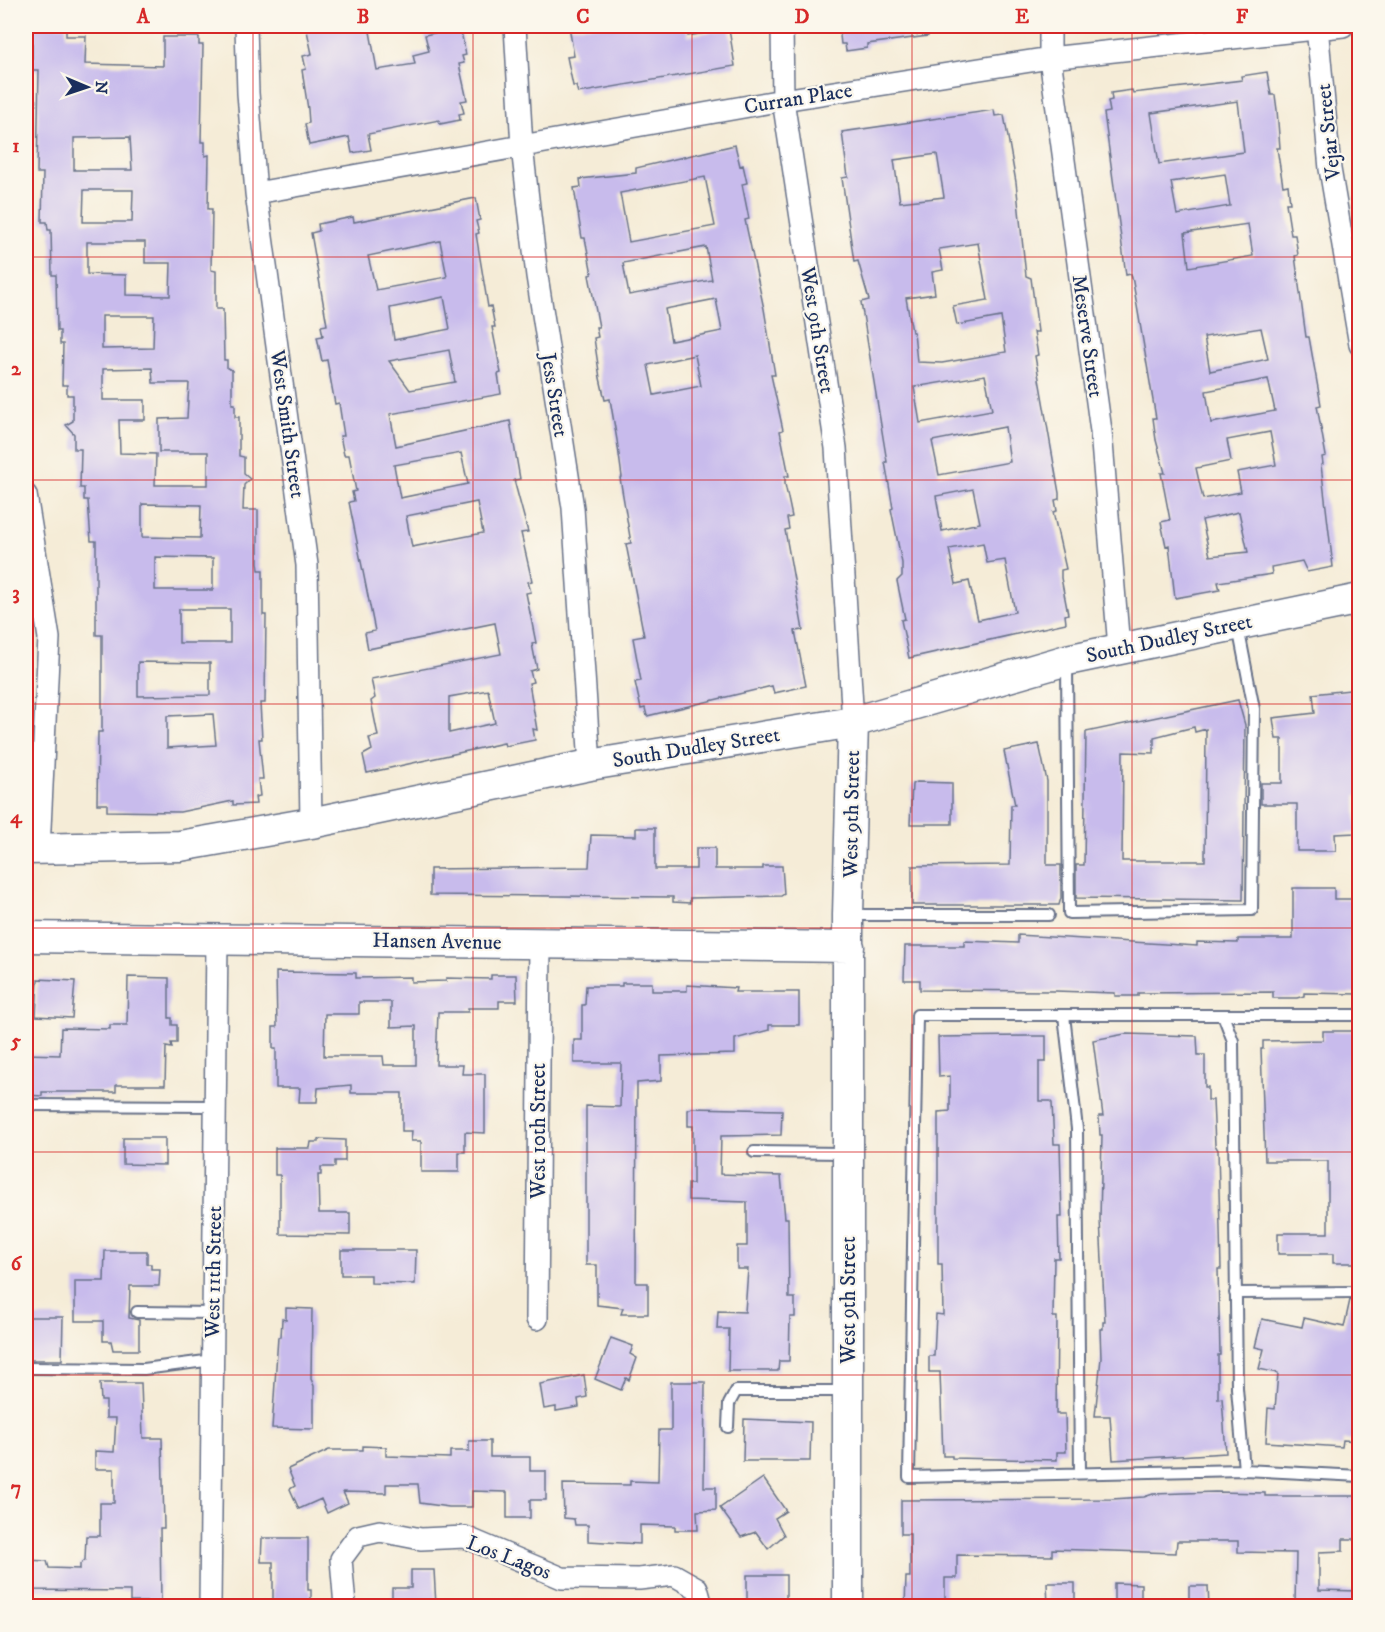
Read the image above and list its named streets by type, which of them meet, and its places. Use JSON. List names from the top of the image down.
{
  "streets": {
    "street": [
      "Curran Place",
      "Vejar Street",
      "West 9th Street",
      "Meserve Street",
      "Jess Street",
      "West Smith Street",
      "South Dudley Street",
      "Hansen Avenue",
      "West 10th Street",
      "West 11th Street",
      "Los Lagos"
    ]
  },
  "crossings": [
    ["Curran Place", "Vejar Street"],
    ["Curran Place", "West 9th Street"],
    ["Curran Place", "Meserve Street"],
    ["Curran Place", "Jess Street"],
    ["Curran Place", "West Smith Street"],
    ["West 9th Street", "South Dudley Street"],
    ["West 9th Street", "Hansen Avenue"],
    ["Meserve Street", "South Dudley Street"],
    ["Jess Street", "South Dudley Street"],
    ["West Smith Street", "South Dudley Street"],
    ["Hansen Avenue", "West 10th Street"],
    ["Hansen Avenue", "West 11th Street"]
  ],
  "north": "right",
  "grid": {
    "columns": [
      "A",
      "B",
      "C",
      "D",
      "E",
      "F"
    ],
    "rows": [
      "1",
      "2",
      "3",
      "4",
      "5",
      "6",
      "7"
    ]
  }
}
